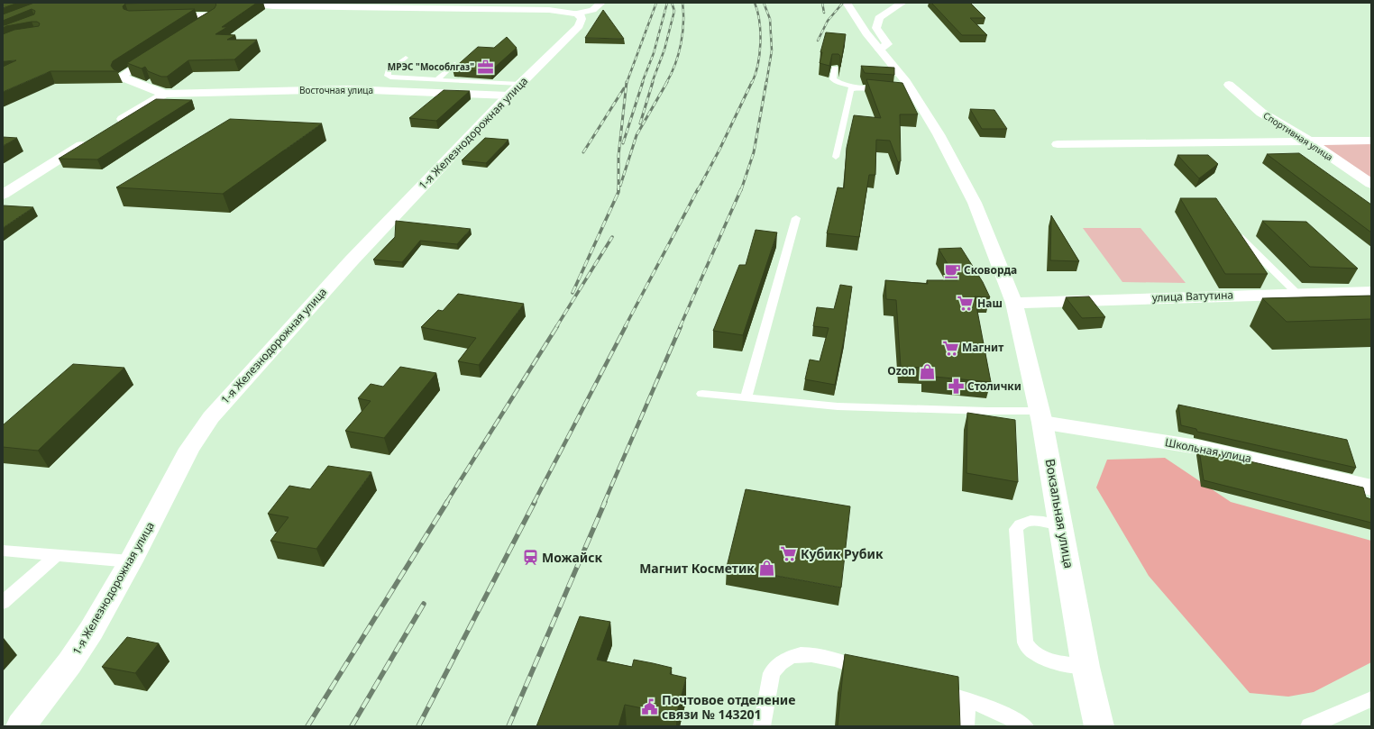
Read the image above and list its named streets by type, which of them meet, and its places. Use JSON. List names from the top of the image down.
{
  "streets": {
    "main road": [
      "Восточная улица",
      "1-я Железнодорожная улица",
      "Спортивная улица",
      "улица Ватутина",
      "Школьная улица",
      "Вокзальная улица"
    ]
  },
  "crossings": [
    ["Восточная улица", "1-я Железнодорожная улица"],
    ["улица Ватутина", "Вокзальная улица"],
    ["Школьная улица", "Вокзальная улица"]
  ],
  "places": {
    "office": ["МРЭС \"Мособлгаз\""],
    "cafe": ["Сковорда"],
    "supermarket": ["Наш", "Магнит", "Кубик Рубик"],
    "shop": ["Ozon", "Магнит Косметик"],
    "pharmacy": ["Столички"],
    "station": ["Можайск"],
    "public building": ["Почтовое отделение связи № 143201"]
  }
}
